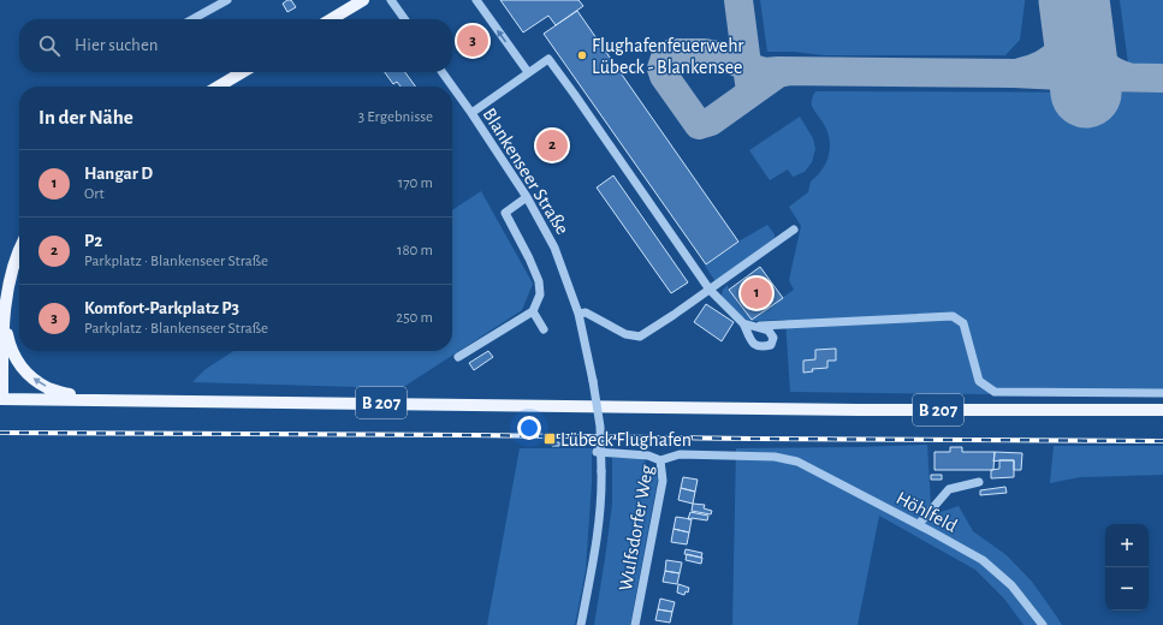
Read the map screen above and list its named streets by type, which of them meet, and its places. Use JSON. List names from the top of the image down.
{
  "streets": {
    "main road": ["B 207"],
    "street": ["Blankenseer Straße", "Höhlfeld", "Wulfsdorfer Weg"]
  },
  "crossings": [
    ["Blankenseer Straße", "Wulfsdorfer Weg"],
    ["Höhlfeld", "Wulfsdorfer Weg"]
  ],
  "places": {
    "other": ["Flughafenfeuerwehr Lübeck - Blankensee"],
    "transit": ["Lübeck Flughafen"]
  },
  "page": {
    "search": "Hier suchen",
    "pins": ["3", "2", "1"],
    "heading": ["In der Nähe", "3 Ergebnisse"],
    "list": [
      {
        "mark": "1",
        "name": "Hangar D",
        "note": "Ort",
        "value": "170 m"
      },
      {
        "mark": "2",
        "name": "P2",
        "note": "Parkplatz · Blankenseer Straße",
        "value": "180 m"
      },
      {
        "mark": "3",
        "name": "Komfort-Parkplatz P3",
        "note": "Parkplatz · Blankenseer Straße",
        "value": "250 m"
      }
    ],
    "map_buttons": ["+", "−"]
  }
}
